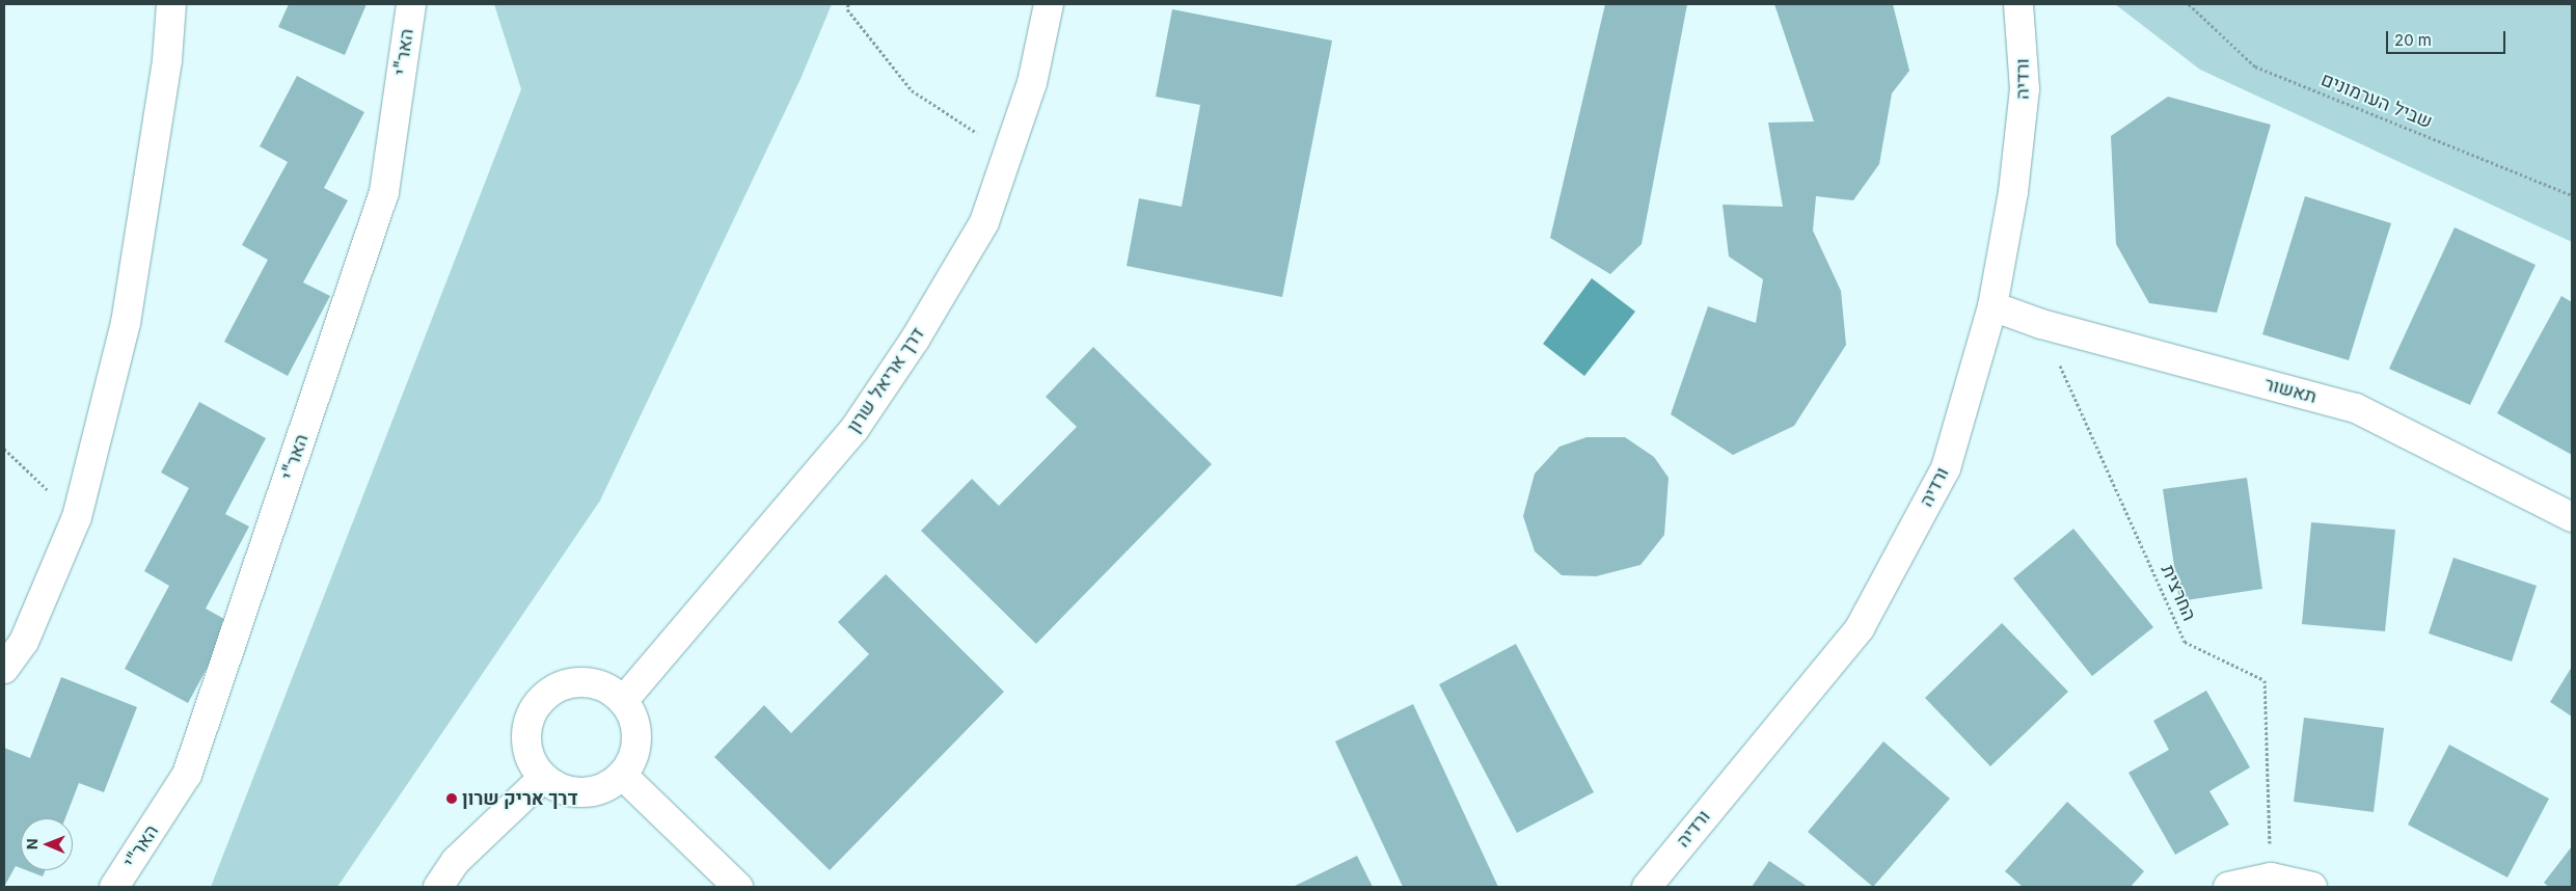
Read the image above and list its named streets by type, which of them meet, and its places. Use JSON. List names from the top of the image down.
{
  "streets": {
    "street": [
      "האר\"י",
      "ורדיה",
      "דרך אריאל שרון",
      "תאשור"
    ],
    "path": ["שביל הערמונים", "החרצית"]
  },
  "crossings": [
    ["ורדיה", "תאשור"],
    ["תאשור", "החרצית"]
  ],
  "places": ["דרך אריק שרון"],
  "scale_bar": "20 m",
  "north": "left"
}
